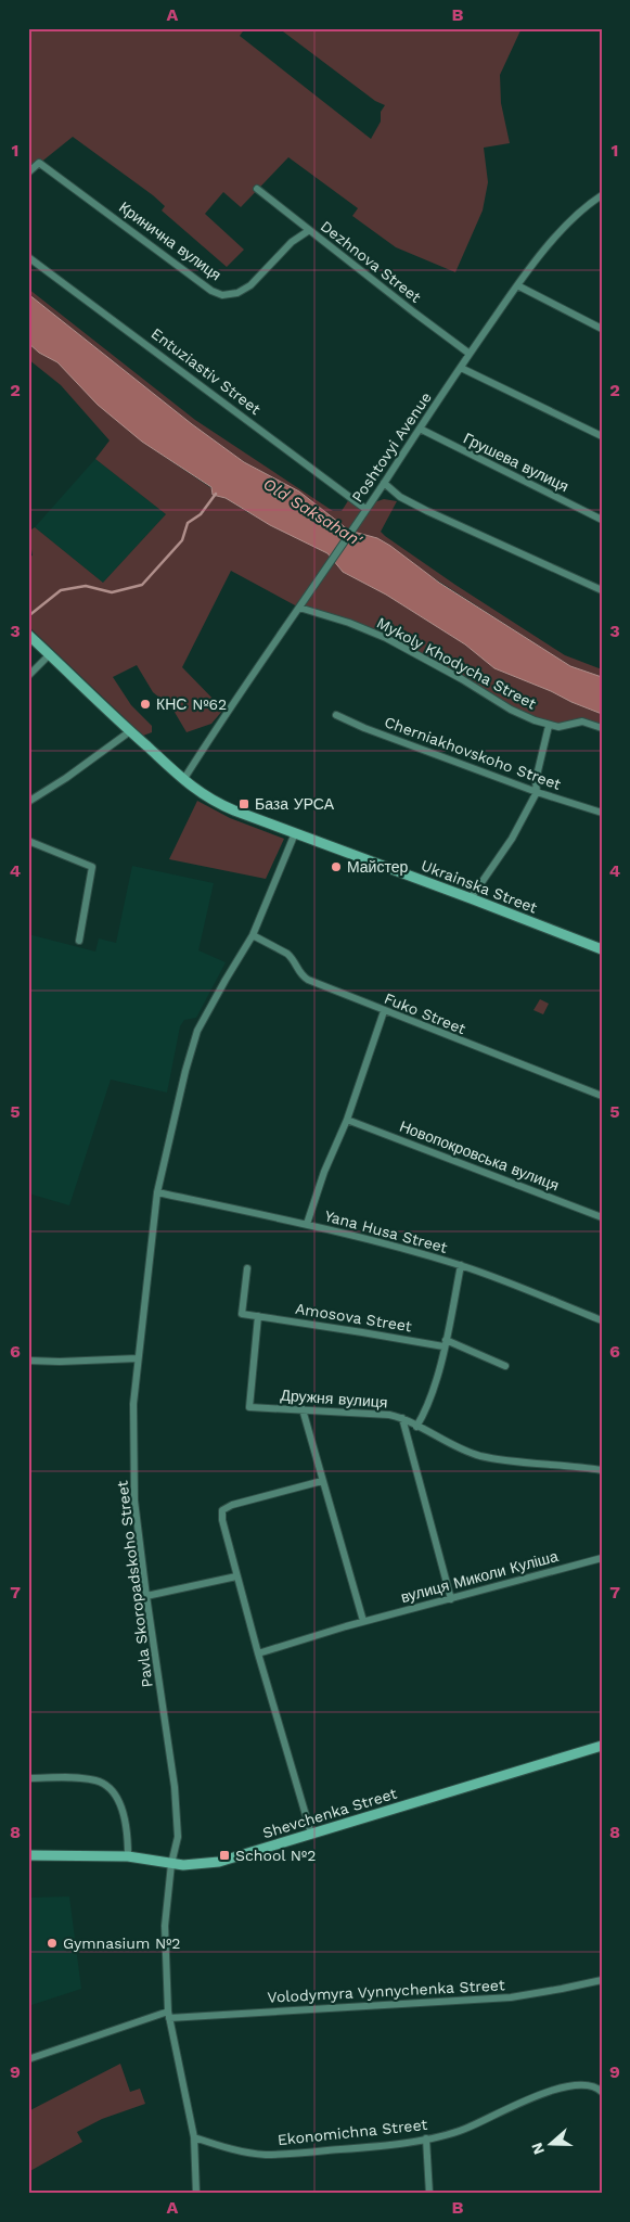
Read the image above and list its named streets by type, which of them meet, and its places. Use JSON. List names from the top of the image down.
{
  "streets": {
    "street": [
      "Кринична вулиця",
      "Dezhnova Street",
      "Entuziastiv Street",
      "Poshtovyi Avenue",
      "Грушева вулиця",
      "Mykoly Khodycha Street",
      "Cherniakhovskoho Street",
      "Ukrainska Street",
      "Fuko Street",
      "Новопокровська вулиця",
      "Yana Husa Street",
      "Amosova Street",
      "Дружня вулиця",
      "вулиця Миколи Куліша",
      "Pavla Skoropadskoho Street",
      "Shevchenka Street",
      "Volodymyra Vynnychenka Street",
      "Ekonomichna Street"
    ]
  },
  "crossings": [
    ["Кринична вулиця", "Dezhnova Street"],
    ["Dezhnova Street", "Poshtovyi Avenue"],
    ["Entuziastiv Street", "Poshtovyi Avenue"],
    ["Poshtovyi Avenue", "Грушева вулиця"],
    ["Poshtovyi Avenue", "Mykoly Khodycha Street"],
    ["Poshtovyi Avenue", "Ukrainska Street"],
    ["Ukrainska Street", "Pavla Skoropadskoho Street"],
    ["Fuko Street", "Pavla Skoropadskoho Street"],
    ["Yana Husa Street", "Pavla Skoropadskoho Street"],
    ["Amosova Street", "Дружня вулиця"],
    ["Pavla Skoropadskoho Street", "Shevchenka Street"],
    ["Pavla Skoropadskoho Street", "Volodymyra Vynnychenka Street"],
    ["Pavla Skoropadskoho Street", "Ekonomichna Street"]
  ],
  "water": ["Old Saksahan'"],
  "places": {
    "other": ["КНС №62", "Майстер", "Gymnasium №2"],
    "transit": ["База УРСА", "School №2"]
  },
  "north": "left",
  "grid": {
    "columns": ["A", "B"],
    "rows": [
      "1",
      "2",
      "3",
      "4",
      "5",
      "6",
      "7",
      "8",
      "9"
    ]
  }
}
